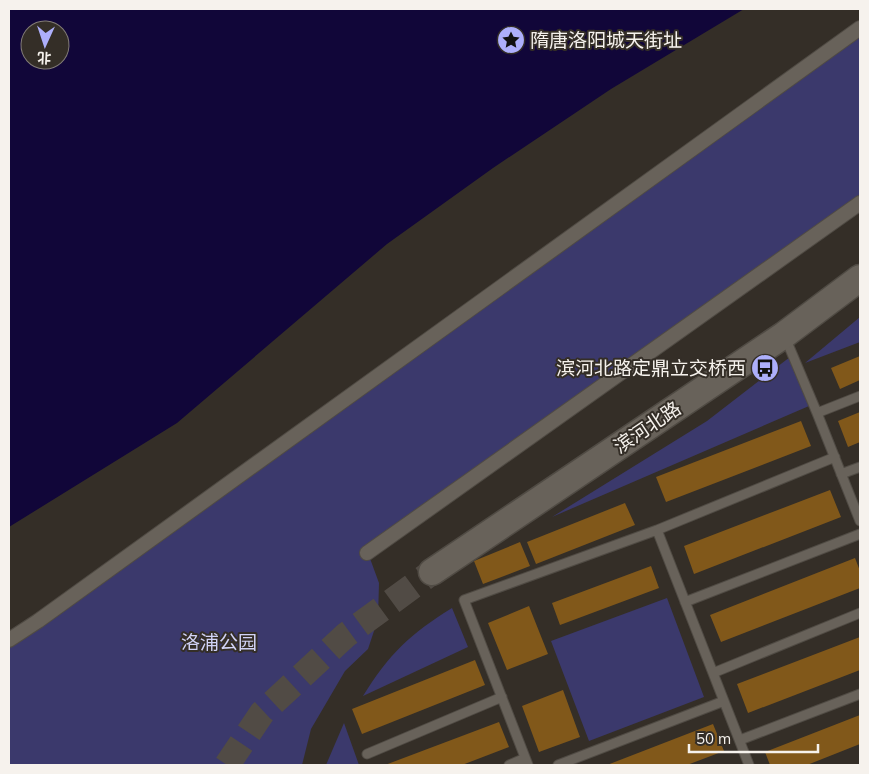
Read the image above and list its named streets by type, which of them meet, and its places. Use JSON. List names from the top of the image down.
{
  "streets": {
    "main road": ["滨河北路"]
  },
  "parks": ["洛浦公园"],
  "places": {
    "place": ["隋唐洛阳城天街址"],
    "bus stop": ["滨河北路定鼎立交桥西"]
  },
  "scale_bar": "50 m",
  "north": "bottom"
}
